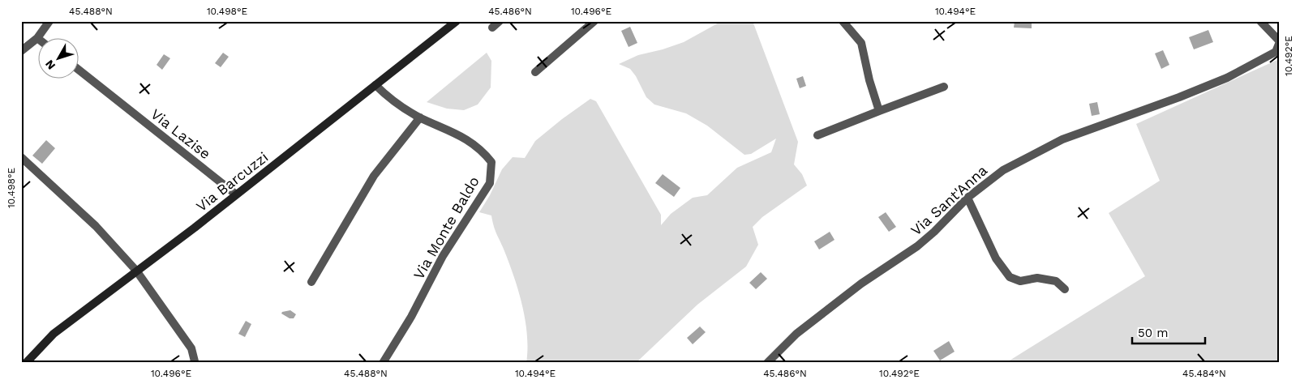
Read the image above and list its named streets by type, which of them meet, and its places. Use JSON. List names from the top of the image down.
{
  "streets": {
    "street": [
      "Via Lazise",
      "Via Barcuzzi",
      "Via Sant'Anna",
      "Via Monte Baldo"
    ]
  },
  "crossings": [
    ["Via Lazise", "Via Barcuzzi"],
    ["Via Barcuzzi", "Via Monte Baldo"]
  ],
  "scale_bar": "50 m",
  "north": "bottom left",
  "coordinates": [
    "45.488°N",
    "10.498°E",
    "45.486°N",
    "10.496°E",
    "10.494°E",
    "10.492°E",
    "45.484°N"
  ]
}
